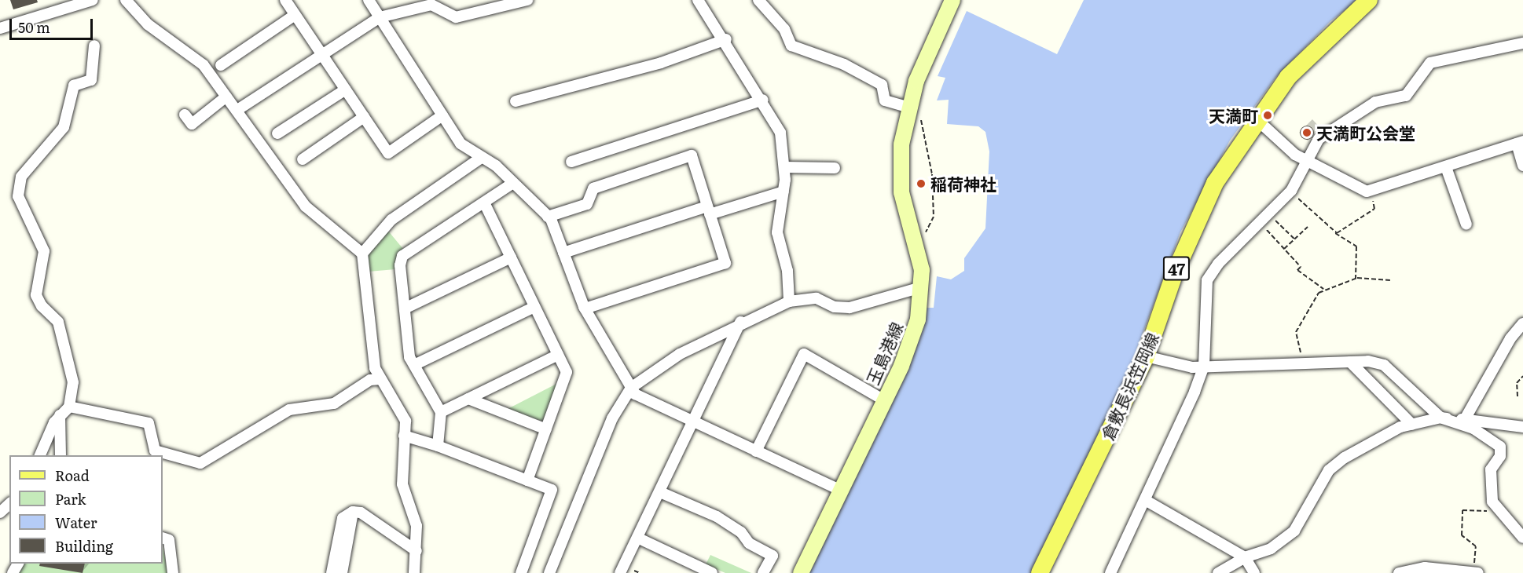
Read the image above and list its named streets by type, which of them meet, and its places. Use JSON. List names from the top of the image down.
{
  "streets": {
    "main road": ["47", "玉島港線", "倉敷長浜笠岡線"]
  },
  "places": ["天満町", "天満町公会堂", "稲荷神社"],
  "legend": [
    "Road",
    "Park",
    "Water",
    "Building"
  ],
  "scale_bar": "50 m"
}
